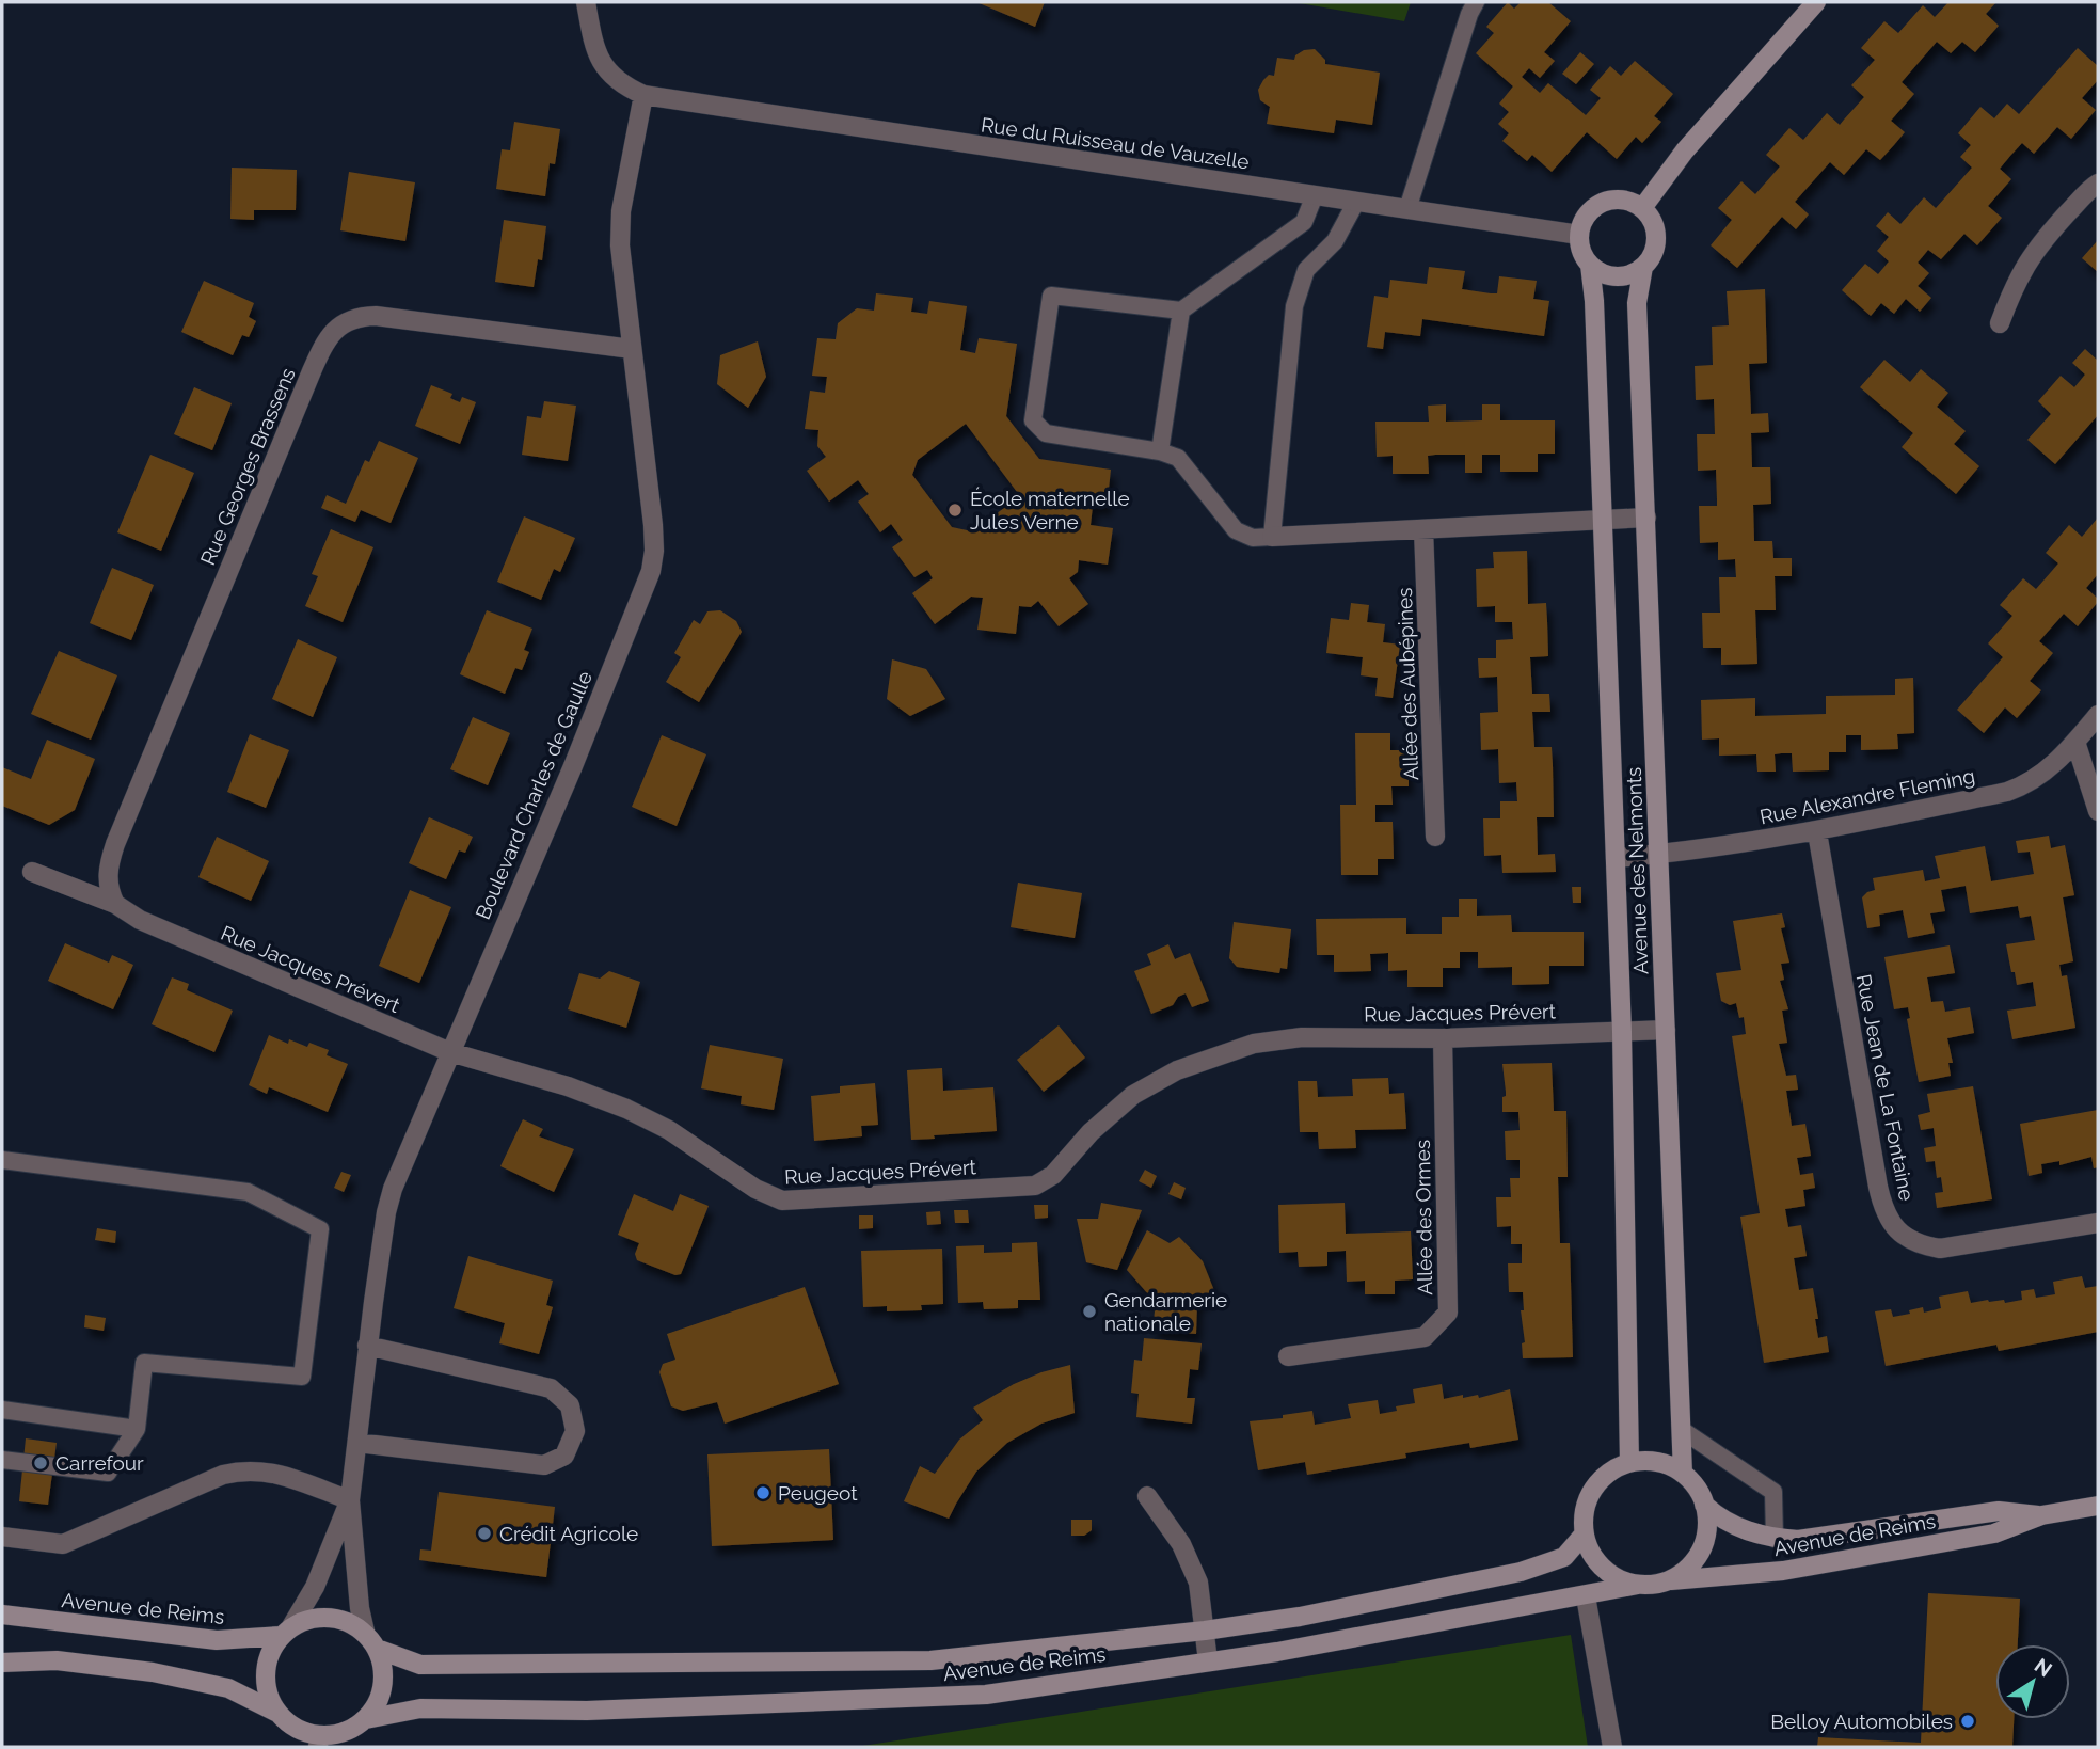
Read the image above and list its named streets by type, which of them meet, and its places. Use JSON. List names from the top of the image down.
{
  "streets": {
    "main road": ["Avenue des Nelmonts", "Avenue de Reims"],
    "street": [
      "Rue du Ruisseau de Vauzelle",
      "Rue Georges Brassens",
      "Allée des Aubépines",
      "Boulevard Charles de Gaulle",
      "Rue Alexandre Fleming",
      "Rue Jacques Prévert",
      "Rue Jean de La Fontaine",
      "Allée des Ormes"
    ]
  },
  "crossings": [
    ["Rue du Ruisseau de Vauzelle", "Boulevard Charles de Gaulle"],
    ["Rue du Ruisseau de Vauzelle", "Avenue des Nelmonts"],
    ["Rue Georges Brassens", "Boulevard Charles de Gaulle"],
    ["Rue Georges Brassens", "Rue Jacques Prévert"],
    ["Boulevard Charles de Gaulle", "Rue Jacques Prévert"],
    ["Boulevard Charles de Gaulle", "Avenue de Reims"],
    ["Rue Alexandre Fleming", "Avenue des Nelmonts"],
    ["Rue Alexandre Fleming", "Rue Jean de La Fontaine"],
    ["Avenue des Nelmonts", "Rue Jacques Prévert"],
    ["Avenue des Nelmonts", "Avenue de Reims"],
    ["Rue Jacques Prévert", "Allée des Ormes"]
  ],
  "places": [
    "École maternelle Jules Verne",
    "Gendarmerie nationale",
    "Carrefour",
    "Peugeot",
    "Crédit Agricole",
    "Belloy Automobiles"
  ],
  "north": "top right"
}
